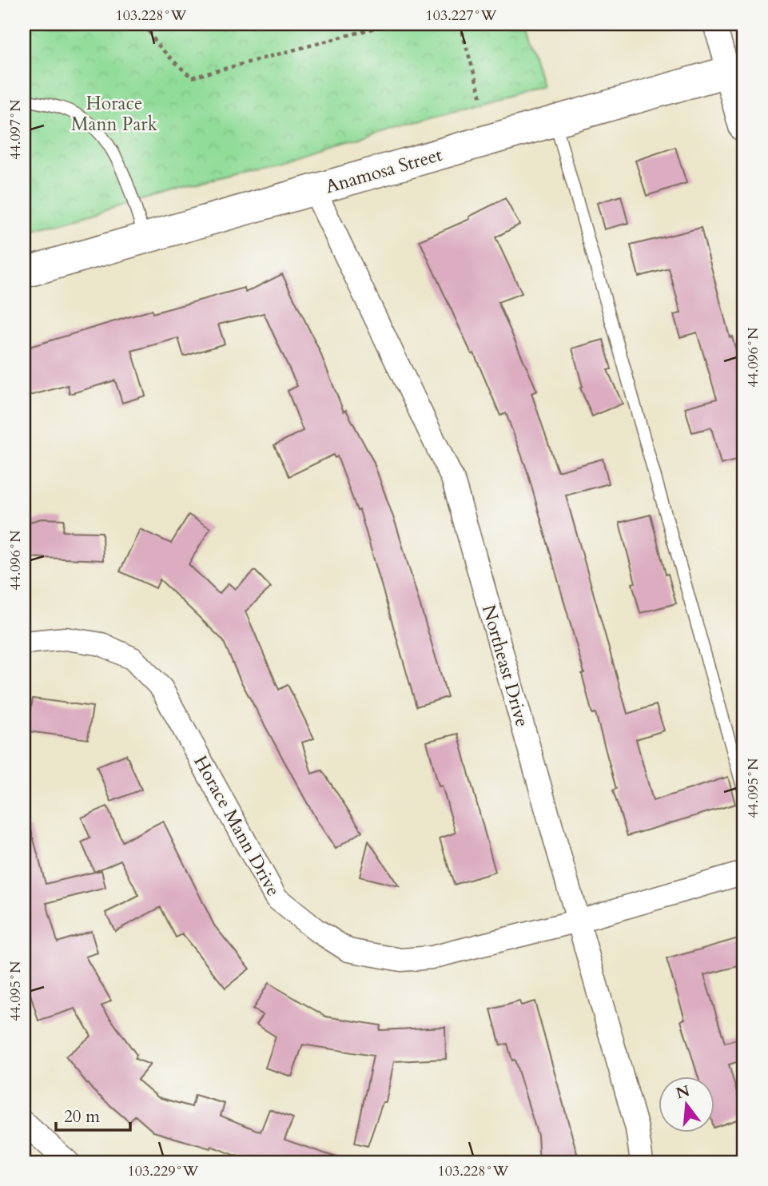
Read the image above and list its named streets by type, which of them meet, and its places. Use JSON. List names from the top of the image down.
{
  "streets": {
    "main road": ["Anamosa Street"],
    "street": ["Northeast Drive", "Horace Mann Drive"]
  },
  "crossings": [
    ["Anamosa Street", "Northeast Drive"],
    ["Northeast Drive", "Horace Mann Drive"]
  ],
  "parks": ["Horace Mann Park"],
  "scale_bar": "20 m",
  "north": "top",
  "coordinates": [
    "103.228°W",
    "103.227°W",
    "44.097°N",
    "44.096°N",
    "44.095°N",
    "103.229°W"
  ]
}
